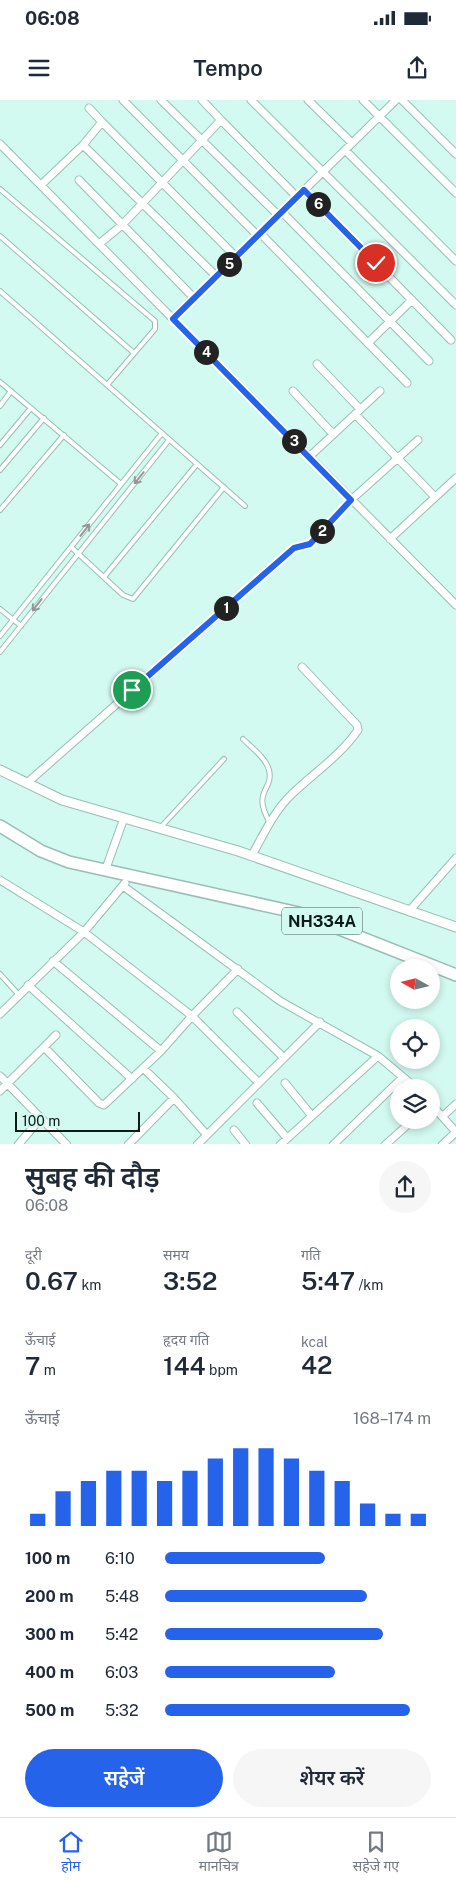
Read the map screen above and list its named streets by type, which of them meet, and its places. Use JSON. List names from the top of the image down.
{
  "streets": {
    "highway": ["NH334A"]
  },
  "scale_bar": "100 m",
  "north": "left",
  "page": {
    "status": "06:08",
    "header": "Tempo",
    "pins": [
      "6",
      "5",
      "4",
      "3",
      "2",
      "1"
    ],
    "scale": "100 m",
    "heading": ["सुबह की दौड़", "06:08"],
    "stats": [
      ["दूरी", "0.67 km"],
      ["समय", "3:52"],
      ["गति", "5:47 /km"],
      ["ऊँचाई", "7 m"],
      ["हृदय गति", "144 bpm"],
      ["kcal", "42"]
    ],
    "chart": ["ऊँचाई", "168–174 m"],
    "list": [
      {
        "name": "100 m",
        "note": "6:10"
      },
      {
        "name": "200 m",
        "note": "5:48"
      },
      {
        "name": "300 m",
        "note": "5:42"
      },
      {
        "name": "400 m",
        "note": "6:03"
      },
      {
        "name": "500 m",
        "note": "5:32"
      }
    ],
    "buttons": ["सहेजें", "शेयर करें"],
    "tabs": ["होम", "मानचित्र", "सहेजे गए"]
  }
}
